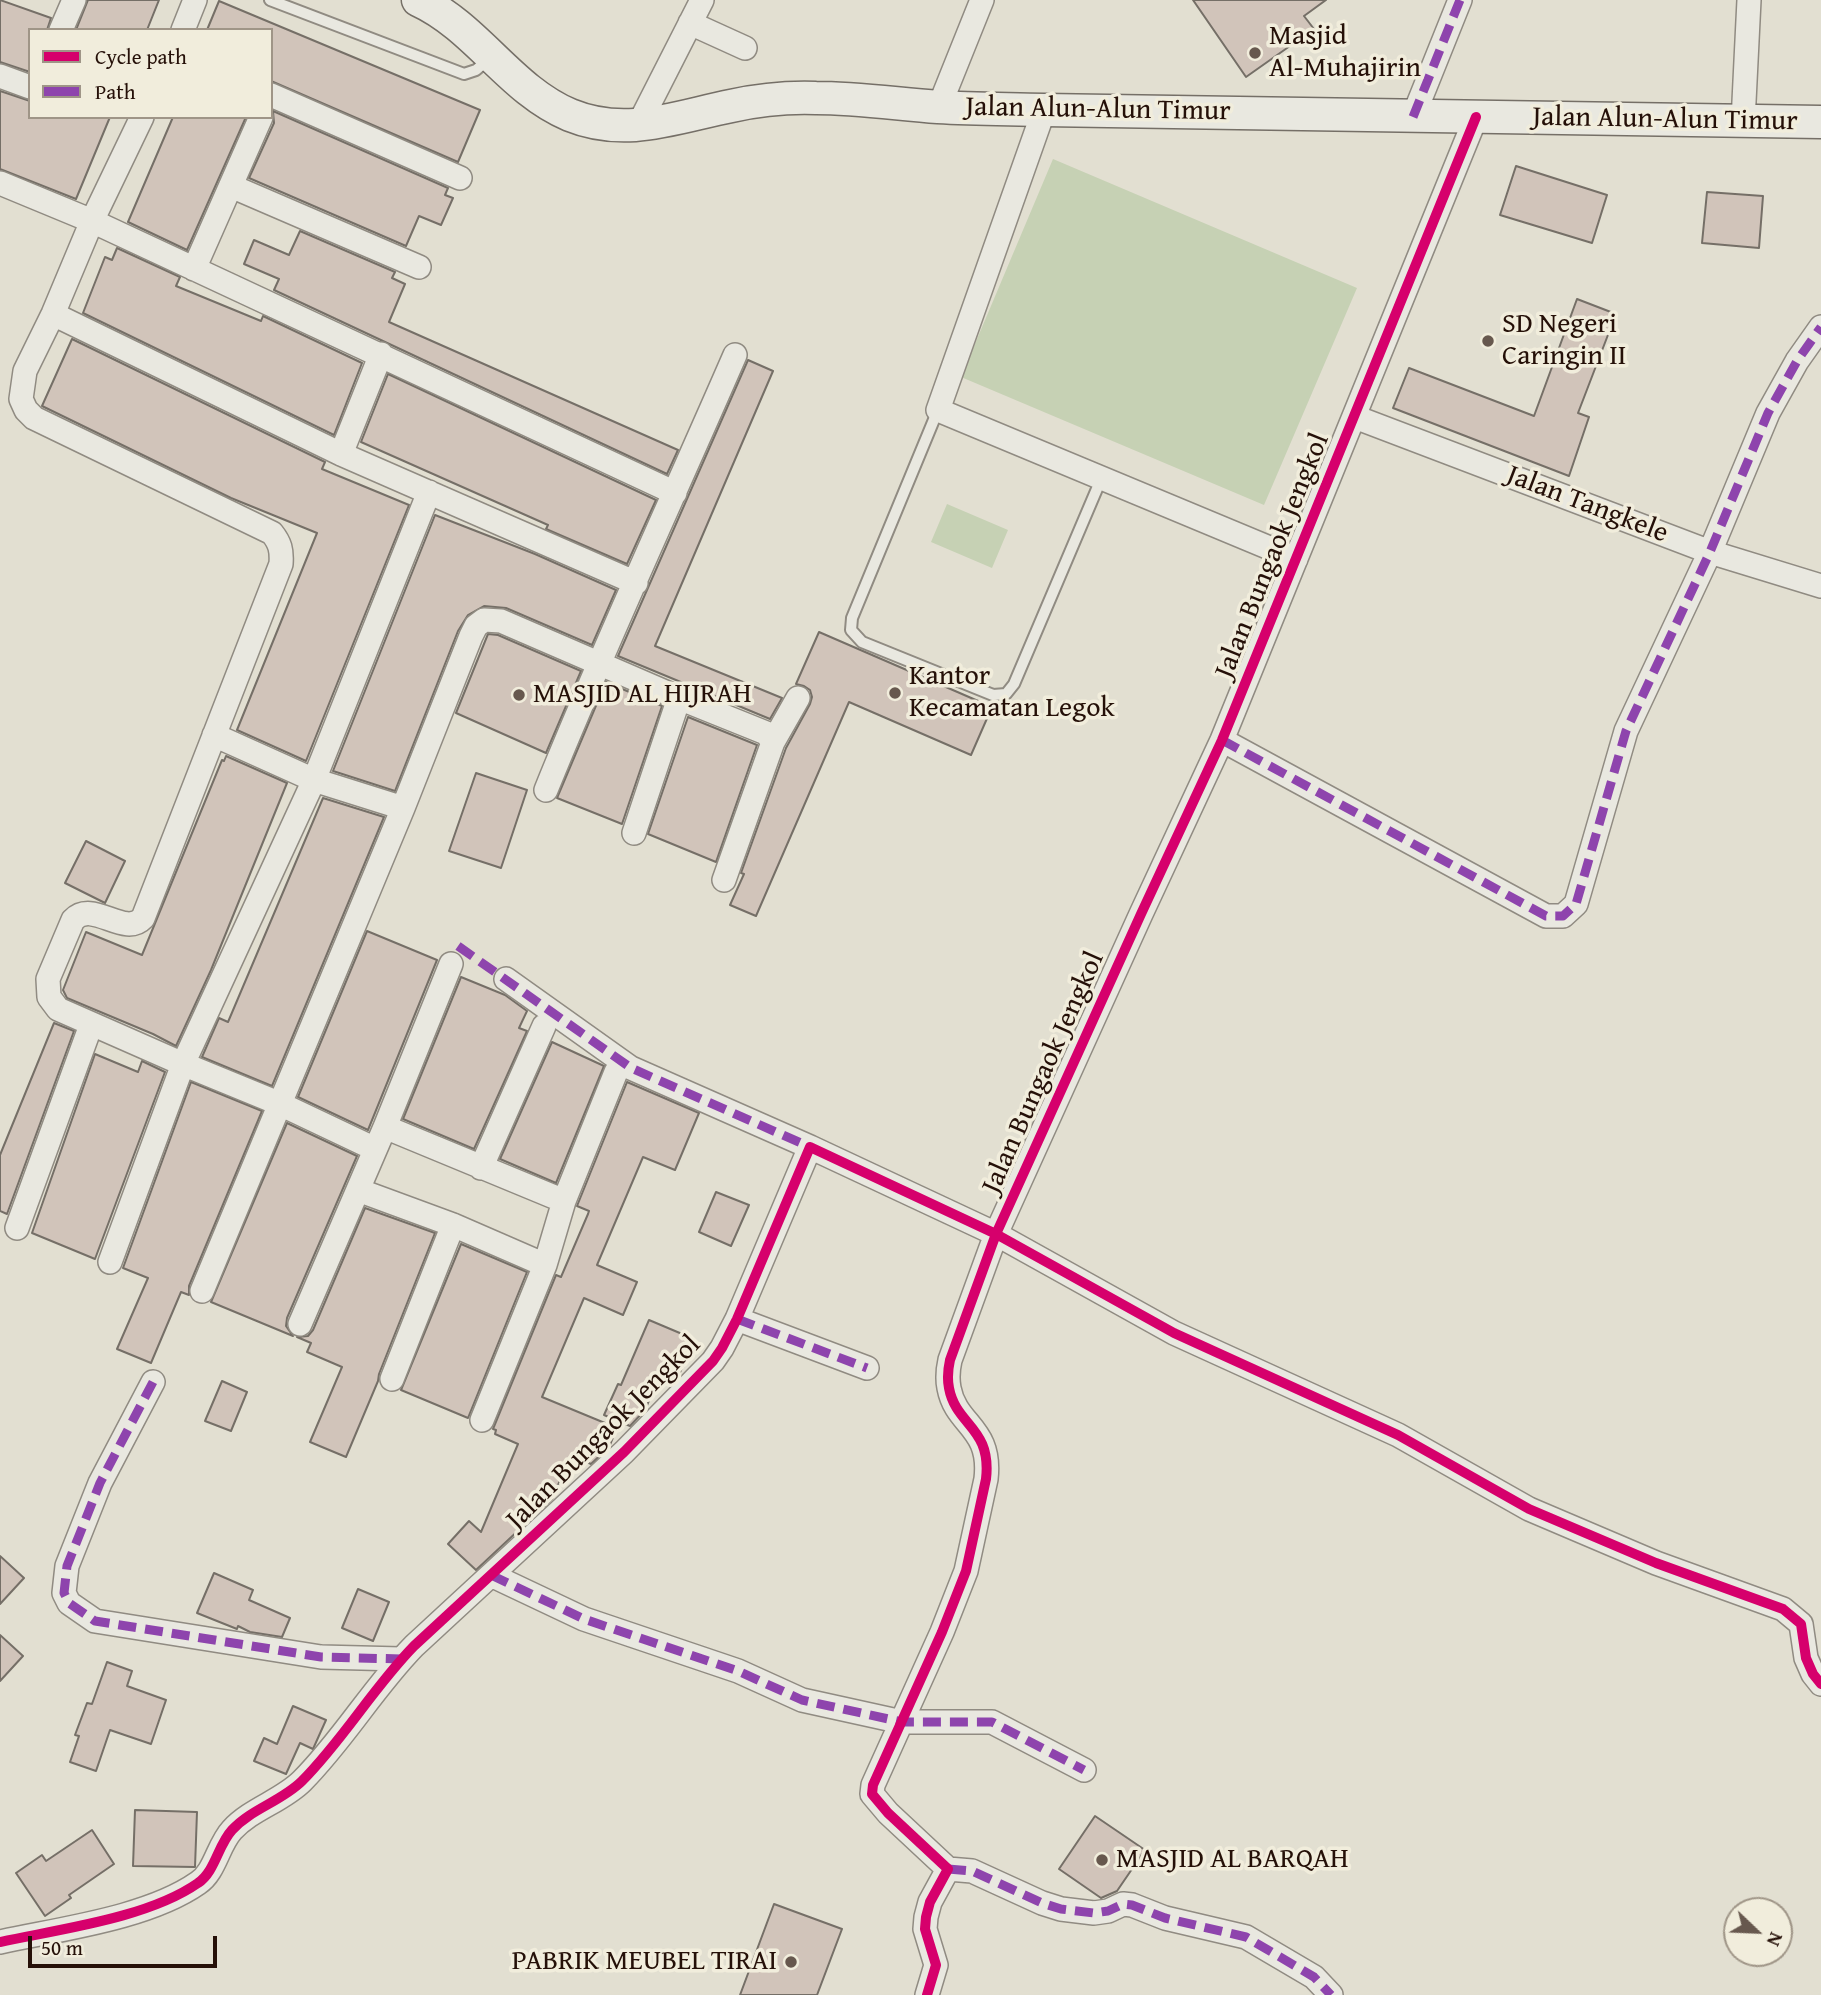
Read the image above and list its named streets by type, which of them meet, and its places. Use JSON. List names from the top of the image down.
{
  "streets": {
    "street": ["Jalan Alun-Alun Timur", "Jalan Tangkele", "Jalan Bungaok Jengkol"]
  },
  "crossings": [
    ["Jalan Alun-Alun Timur", "Jalan Bungaok Jengkol"],
    ["Jalan Tangkele", "Jalan Bungaok Jengkol"]
  ],
  "places": [
    "Masjid Al-Muhajirin",
    "SD Negeri Caringin II",
    "Kantor Kecamatan Legok",
    "MASJID AL HIJRAH",
    "MASJID AL BARQAH",
    "PABRIK MEUBEL TIRAI"
  ],
  "legend": ["Cycle path", "Path"],
  "scale_bar": "50 m",
  "north": "bottom right"
}
